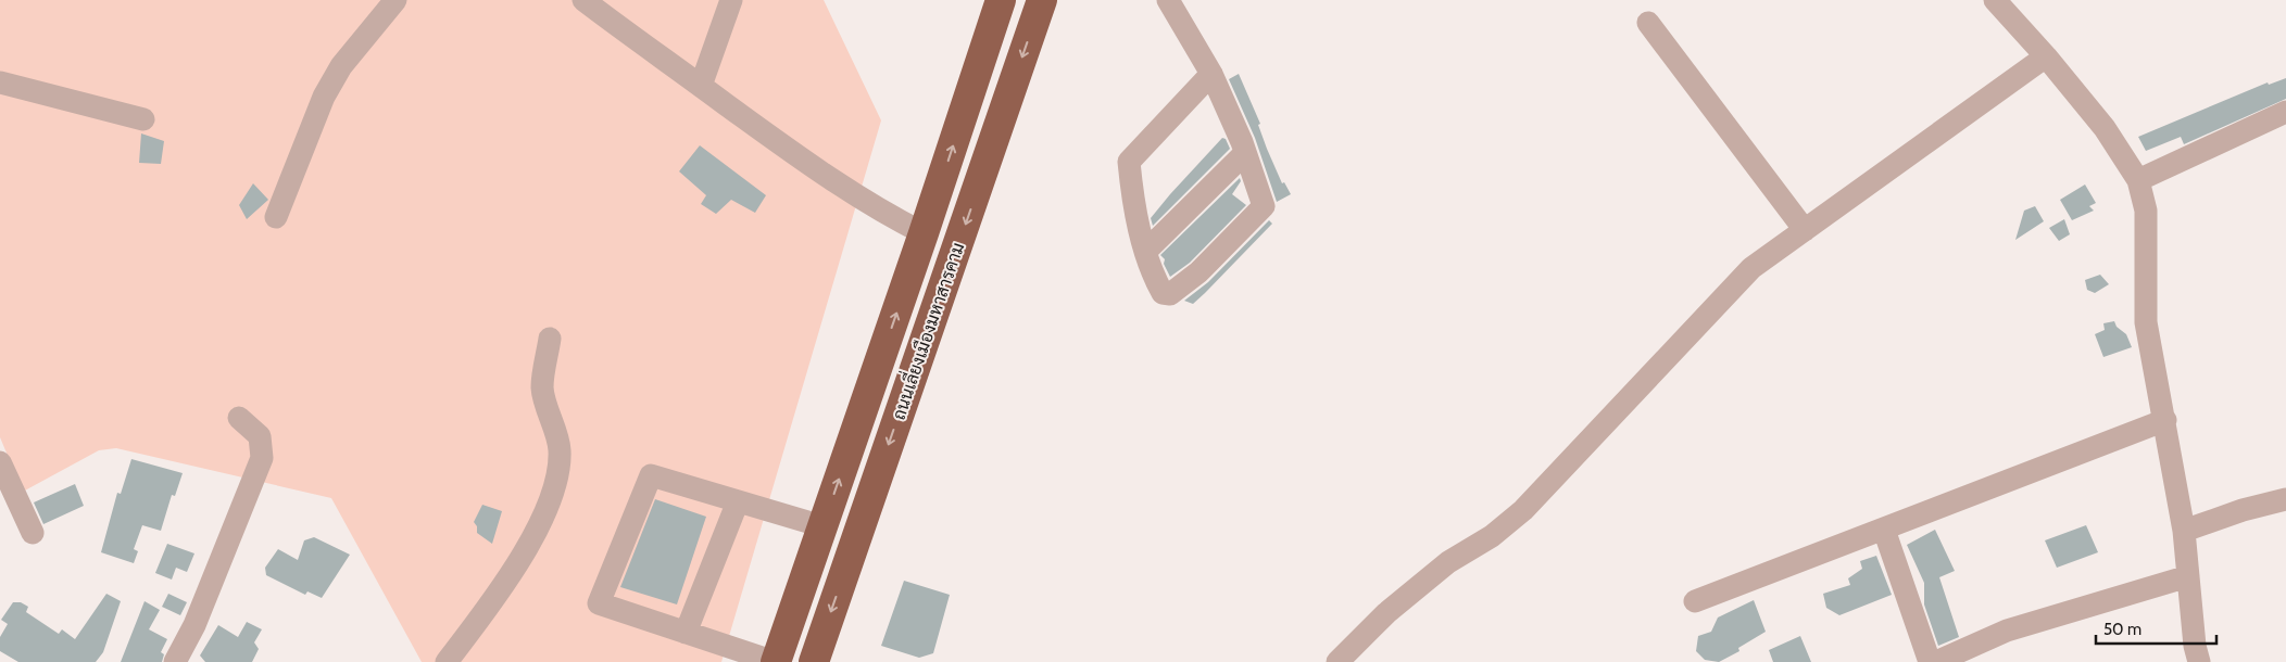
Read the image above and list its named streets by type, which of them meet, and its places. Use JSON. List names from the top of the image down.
{
  "streets": {
    "highway": ["ถนนเลี่ยงเมืองมหาสารคาม"]
  },
  "scale_bar": "50 m"
}
